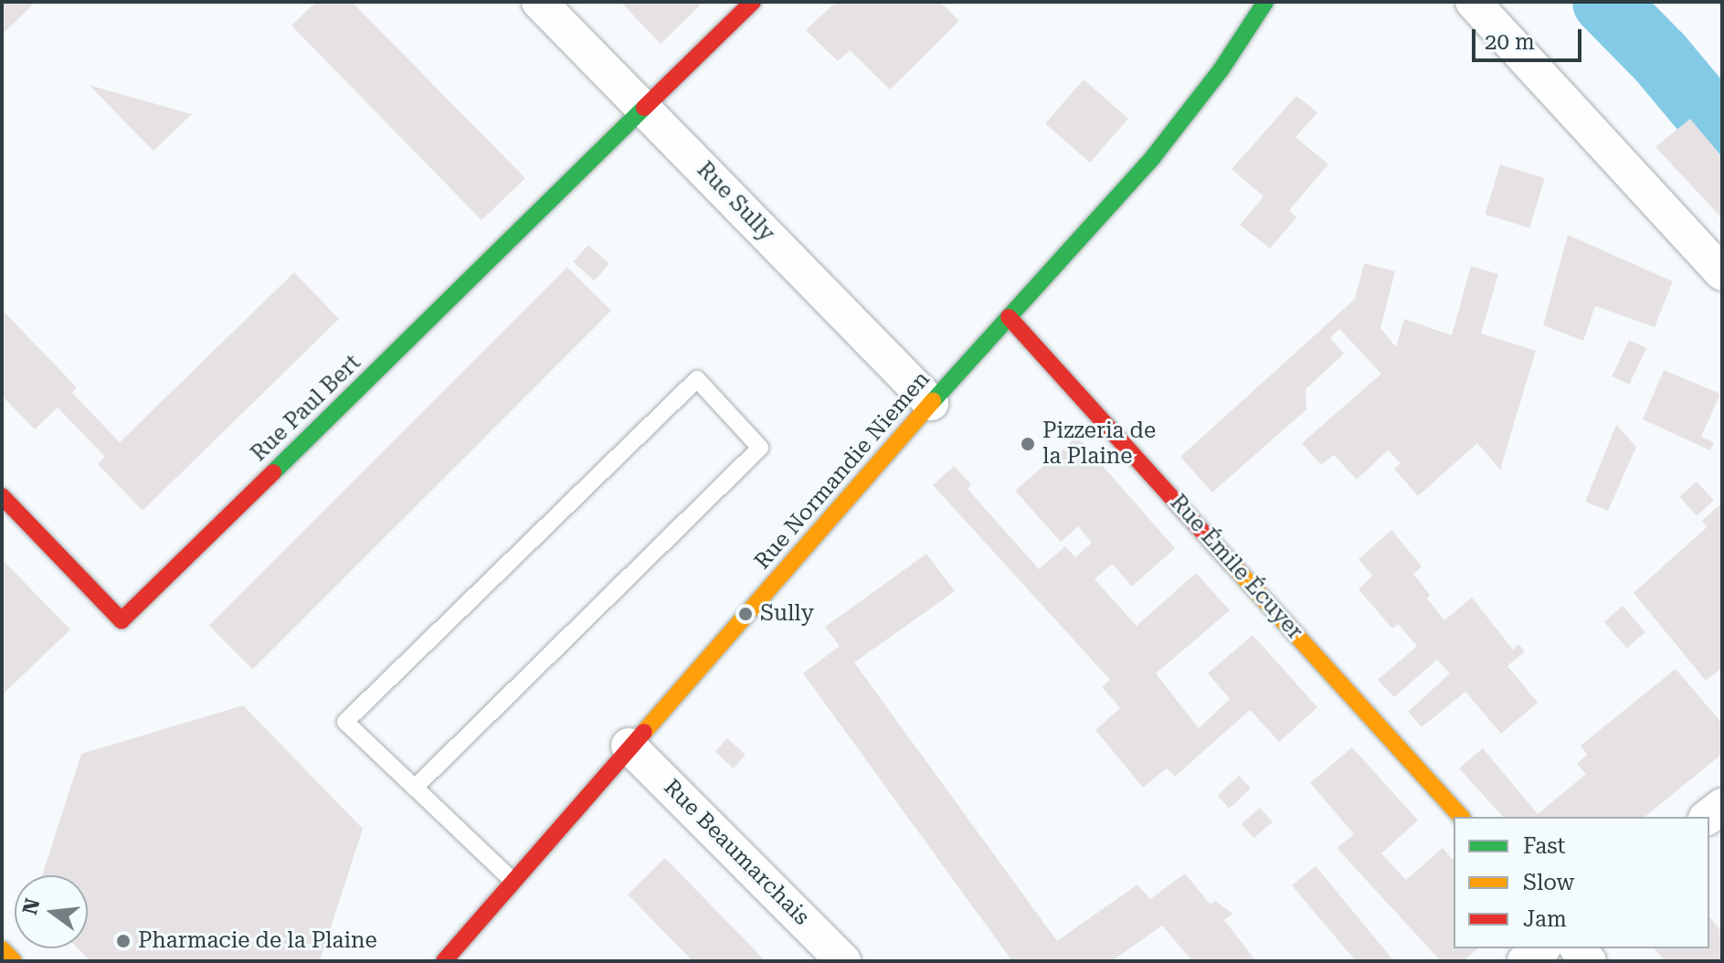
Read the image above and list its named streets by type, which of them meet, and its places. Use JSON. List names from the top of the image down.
{
  "streets": {
    "street": [
      "Rue Sully",
      "Rue Paul Bert",
      "Rue Normandie Niemen",
      "Rue Émile Écuyer",
      "Rue Beaumarchais"
    ]
  },
  "crossings": [
    ["Rue Sully", "Rue Paul Bert"],
    ["Rue Sully", "Rue Normandie Niemen"],
    ["Rue Normandie Niemen", "Rue Émile Écuyer"],
    ["Rue Normandie Niemen", "Rue Beaumarchais"]
  ],
  "places": ["Pizzeria de la Plaine", "Sully", "Pharmacie de la Plaine"],
  "legend": ["Fast", "Slow", "Jam"],
  "scale_bar": "20 m",
  "north": "left"
}
